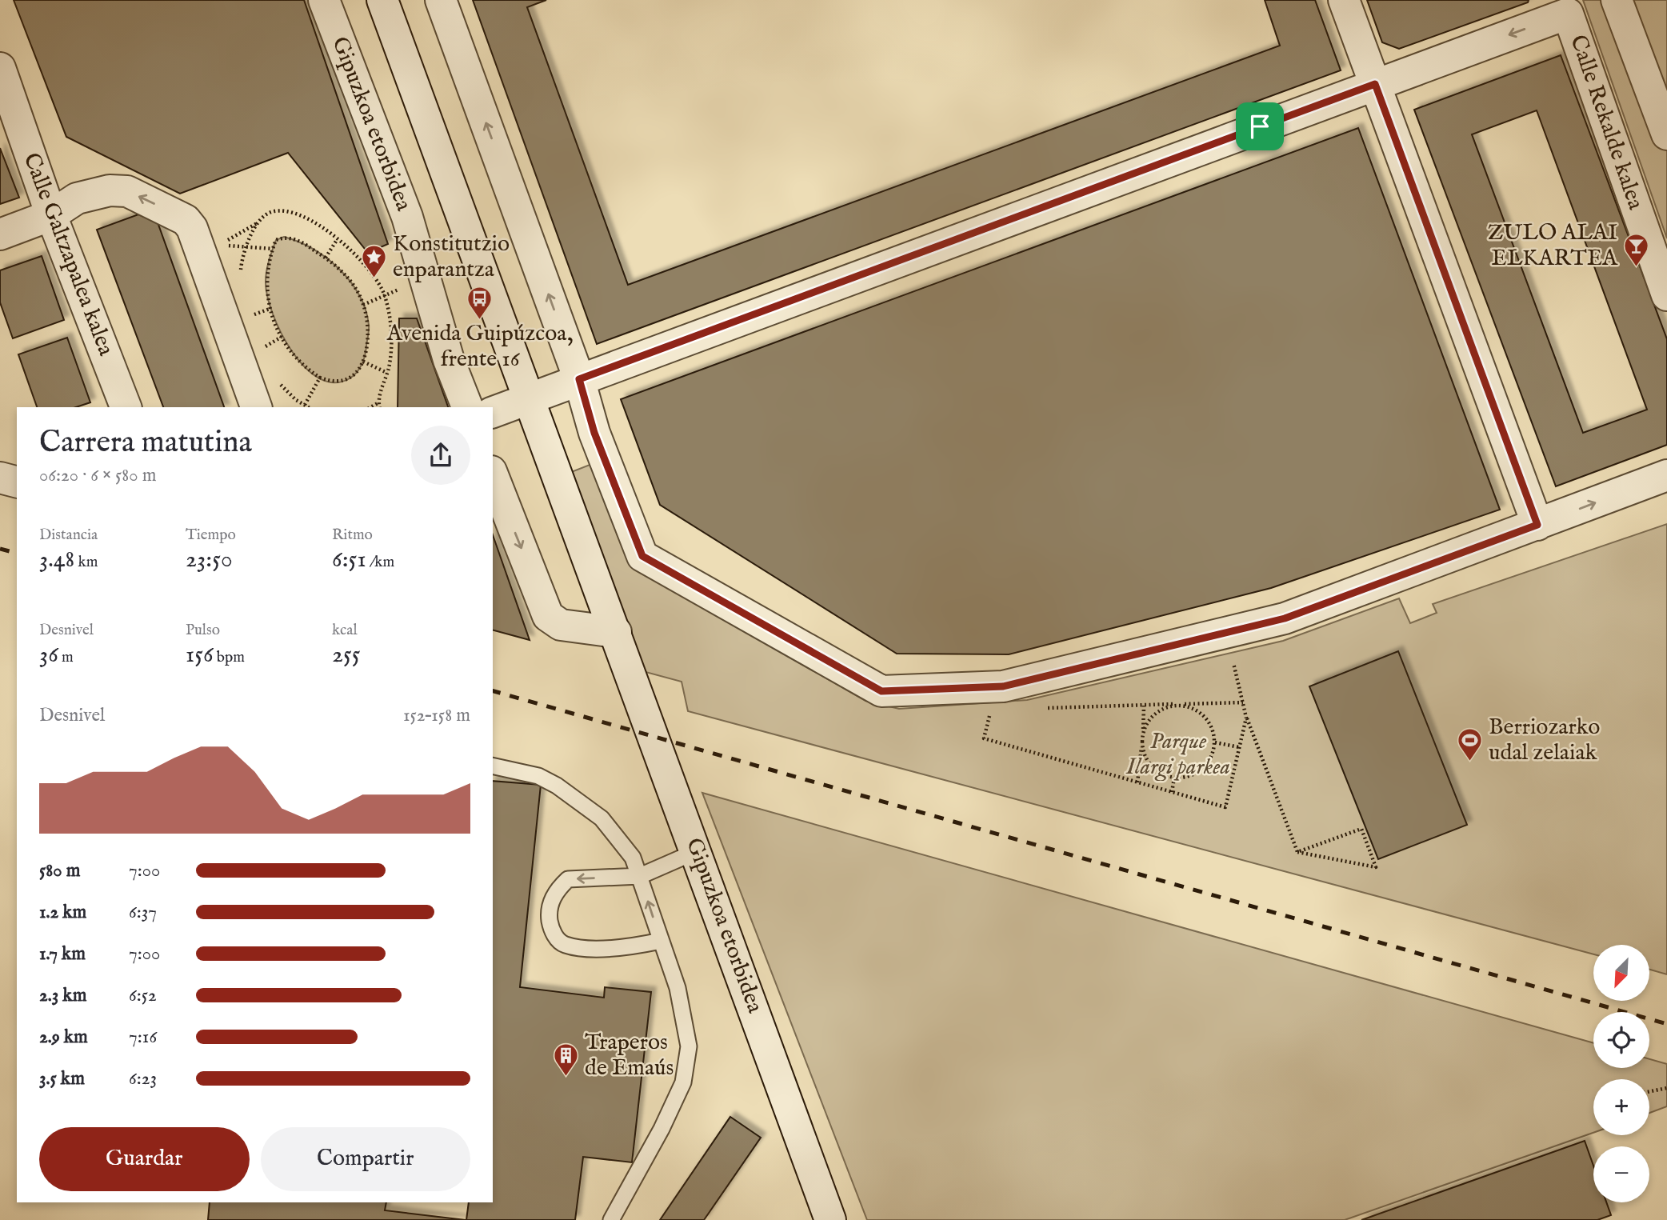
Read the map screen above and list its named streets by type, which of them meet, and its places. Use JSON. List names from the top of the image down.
{
  "streets": {
    "street": ["Calle Rekalde kalea", "Gipuzkoa etorbidea", "Calle Galtzapalea kalea"]
  },
  "parks": ["Parque Ilargi parkea"],
  "places": {
    "bar": ["ZULO ALAI ELKARTEA"],
    "place": ["Konstitutzio enparantza"],
    "bus stop": ["Avenida Guipúzcoa, frente 16"],
    "sports": ["Berriozarko udal zelaiak"],
    "building": ["Traperos de Emaús"]
  },
  "north": "bottom left",
  "page": {
    "heading": ["Carrera matutina", "06:20 · 6 × 580 m"],
    "stats": [
      ["Distancia", "3.48 km"],
      ["Tiempo", "23:50"],
      ["Ritmo", "6:51 /km"],
      ["Desnivel", "36 m"],
      ["Pulso", "156 bpm"],
      ["kcal", "255"]
    ],
    "chart": ["Desnivel", "152–158 m"],
    "list": [
      {
        "name": "580 m",
        "note": "7:00"
      },
      {
        "name": "1.2 km",
        "note": "6:37"
      },
      {
        "name": "1.7 km",
        "note": "7:00"
      },
      {
        "name": "2.3 km",
        "note": "6:52"
      },
      {
        "name": "2.9 km",
        "note": "7:16"
      },
      {
        "name": "3.5 km",
        "note": "6:23"
      }
    ],
    "map_buttons": ["+", "−"],
    "buttons": ["Guardar", "Compartir"]
  }
}
